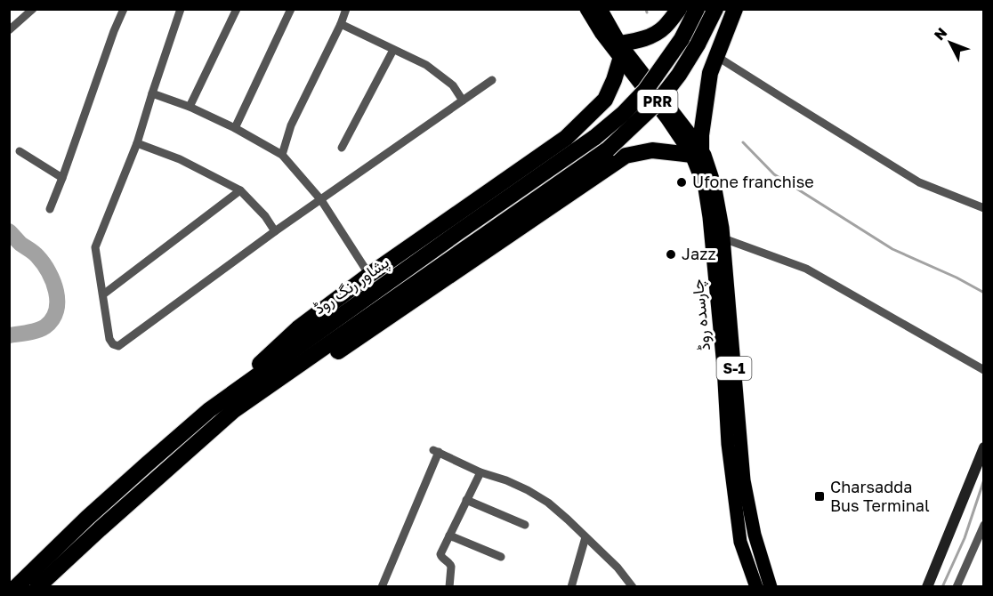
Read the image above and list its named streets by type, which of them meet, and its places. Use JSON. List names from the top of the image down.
{
  "streets": {
    "highway": ["PRR", "پشاور رنگ روڈ"],
    "main road": ["چارسدہ روڈ", "S-1"]
  },
  "places": {
    "other": ["Ufone franchise", "Jazz"],
    "transit": ["Charsadda Bus Terminal"]
  },
  "north": "top left"
}
